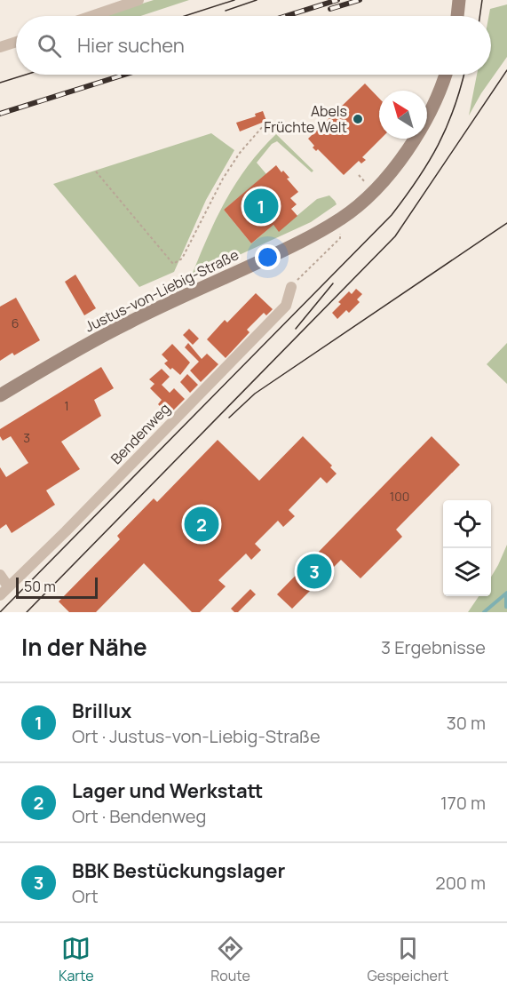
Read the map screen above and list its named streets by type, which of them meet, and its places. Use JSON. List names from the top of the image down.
{
  "streets": {
    "main road": ["Justus-von-Liebig-Straße"],
    "street": ["Bendenweg"]
  },
  "places": ["Abels Früchte Welt"],
  "house_numbers": [
    "6",
    "1",
    "3",
    "100"
  ],
  "scale_bar": "50 m",
  "north": "top left",
  "page": {
    "search": "Hier suchen",
    "pins": ["1", "2", "3"],
    "scale": "50 m",
    "heading": ["In der Nähe", "3 Ergebnisse"],
    "list": [
      {
        "mark": "1",
        "name": "Brillux",
        "note": "Ort · Justus-von-Liebig-Straße",
        "value": "30 m"
      },
      {
        "mark": "2",
        "name": "Lager und Werkstatt",
        "note": "Ort · Bendenweg",
        "value": "170 m"
      },
      {
        "mark": "3",
        "name": "BBK Bestückungslager",
        "note": "Ort",
        "value": "200 m"
      }
    ],
    "nav": ["Karte", "Route", "Gespeichert"]
  }
}
